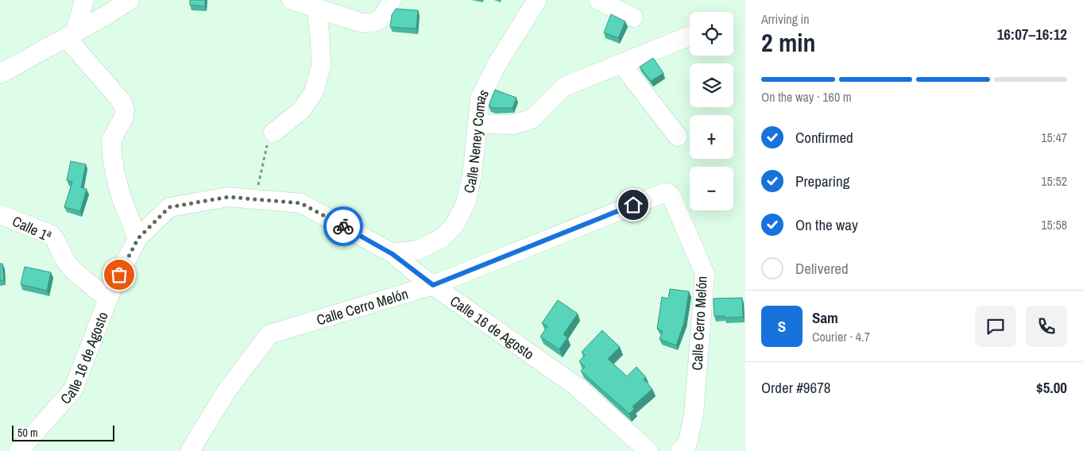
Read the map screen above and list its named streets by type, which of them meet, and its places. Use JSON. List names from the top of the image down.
{
  "streets": {
    "street": [
      "Calle Neney Comas",
      "Calle 1ª",
      "Calle Cerro Melón",
      "Calle 16 de Agosto"
    ]
  },
  "crossings": [
    ["Calle Neney Comas", "Calle 16 de Agosto"],
    ["Calle 1ª", "Calle 16 de Agosto"],
    ["Calle Cerro Melón", "Calle 16 de Agosto"]
  ],
  "scale_bar": "50 m",
  "page": {
    "heading": ["2 min", "Arriving in", "16:07–16:12"],
    "panel": [
      "Sam",
      "Courier · 4.7",
      "Order #9678",
      "$5.00"
    ],
    "map_buttons": ["+", "−"],
    "bar": "On the way · 160 m",
    "list": [
      ["Confirmed", "15:47"],
      ["Preparing", "15:52"],
      ["On the way", "15:58"],
      "Delivered"
    ],
    "round": "S",
    "scale": "50 m"
  }
}
